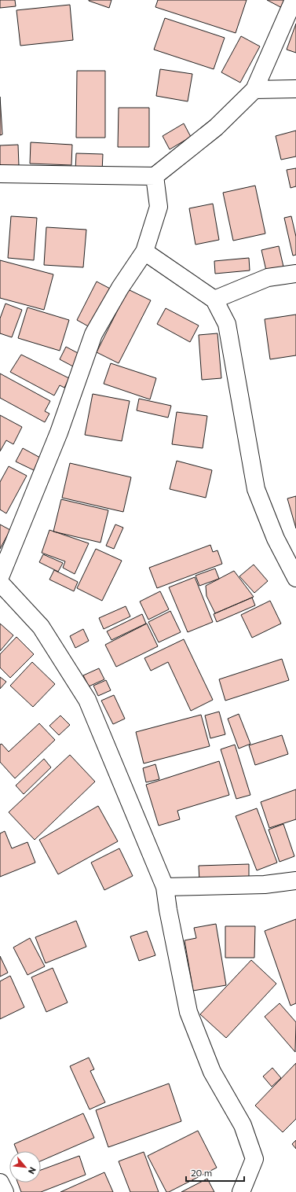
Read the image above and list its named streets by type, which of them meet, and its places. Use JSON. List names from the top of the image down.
{
  "scale_bar": "20 m",
  "north": "bottom right"
}
